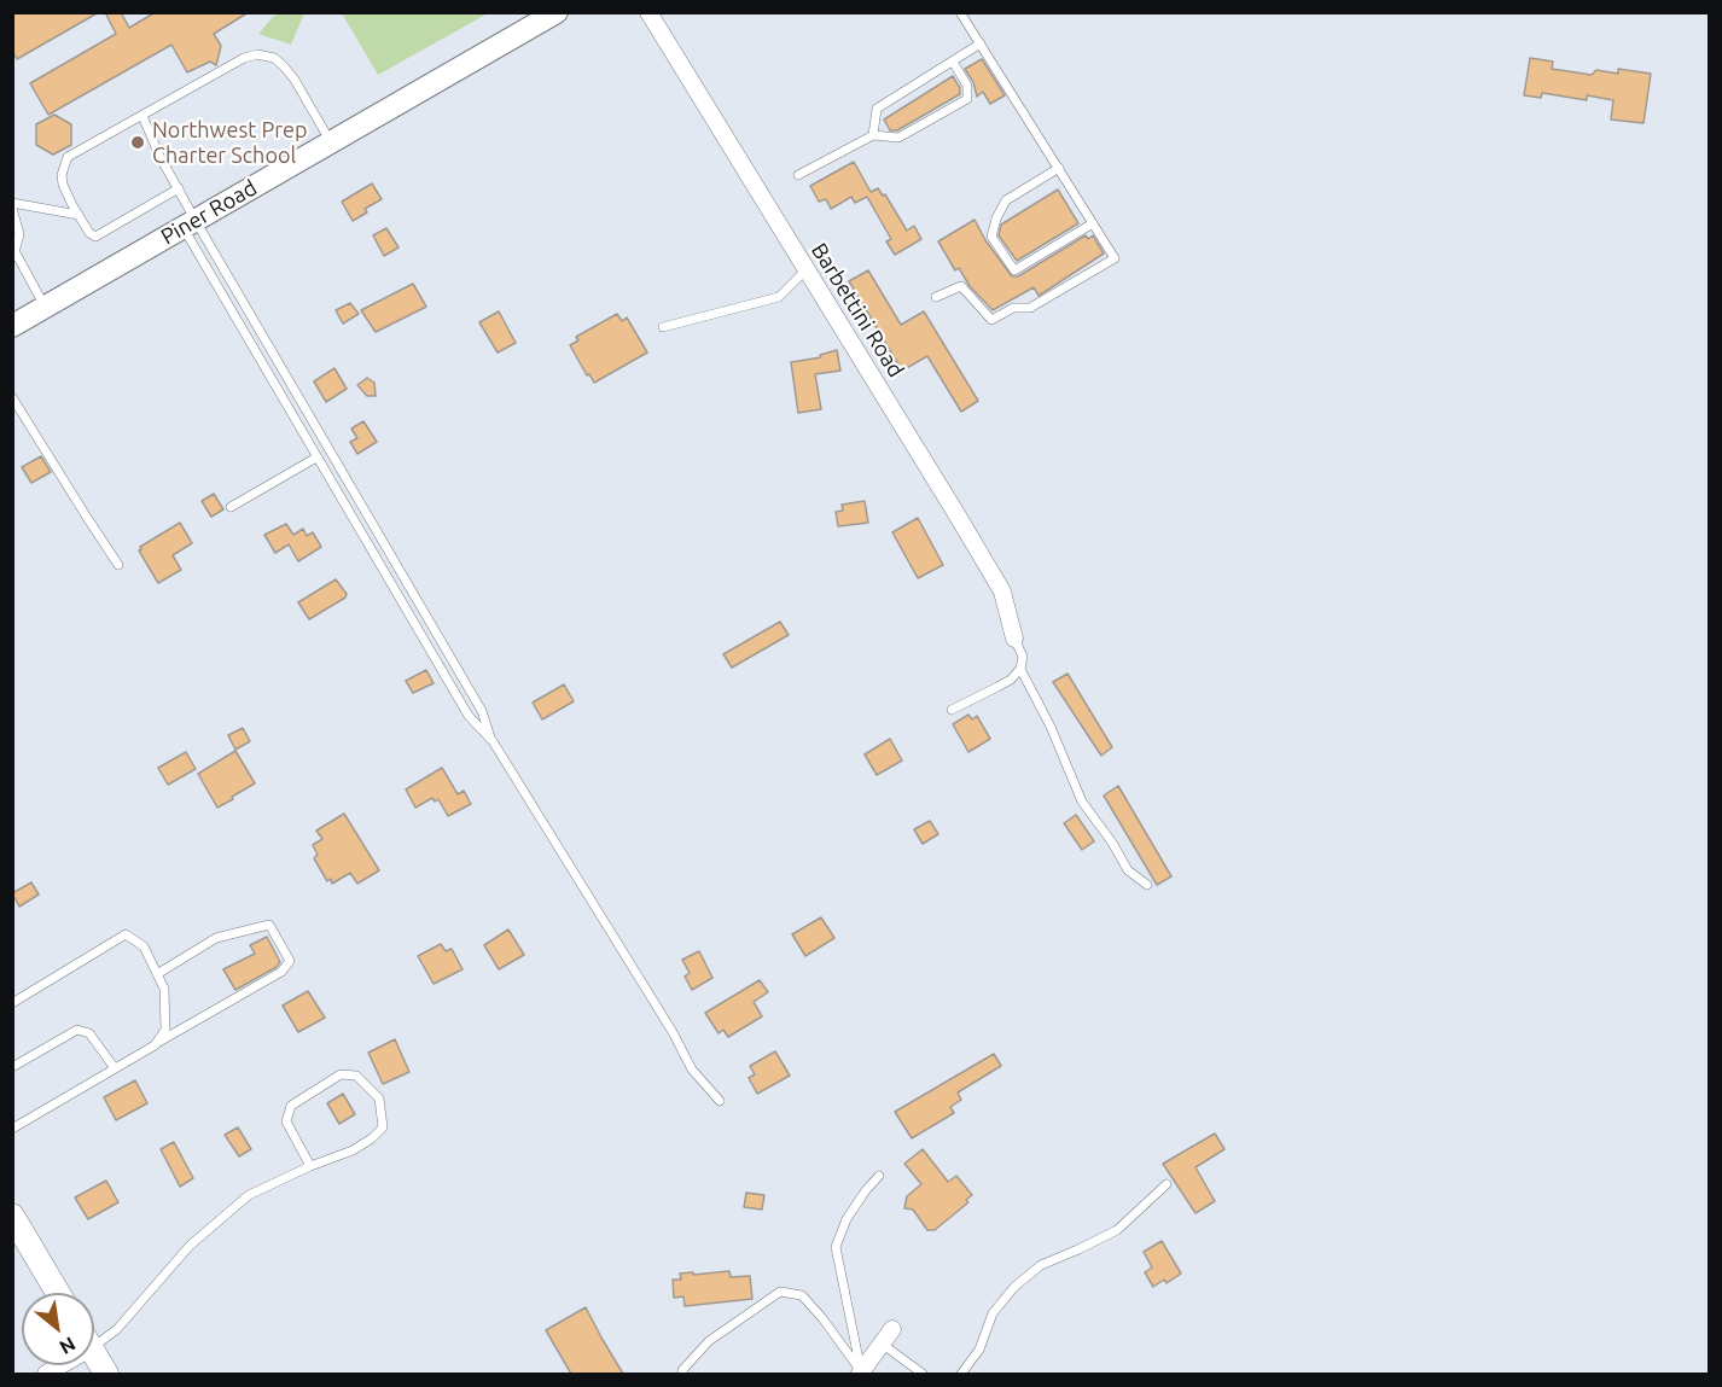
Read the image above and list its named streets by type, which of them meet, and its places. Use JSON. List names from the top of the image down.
{
  "streets": {
    "street": ["Piner Road", "Barbettini Road"]
  },
  "places": ["Northwest Prep Charter School"],
  "north": "bottom right"
}
